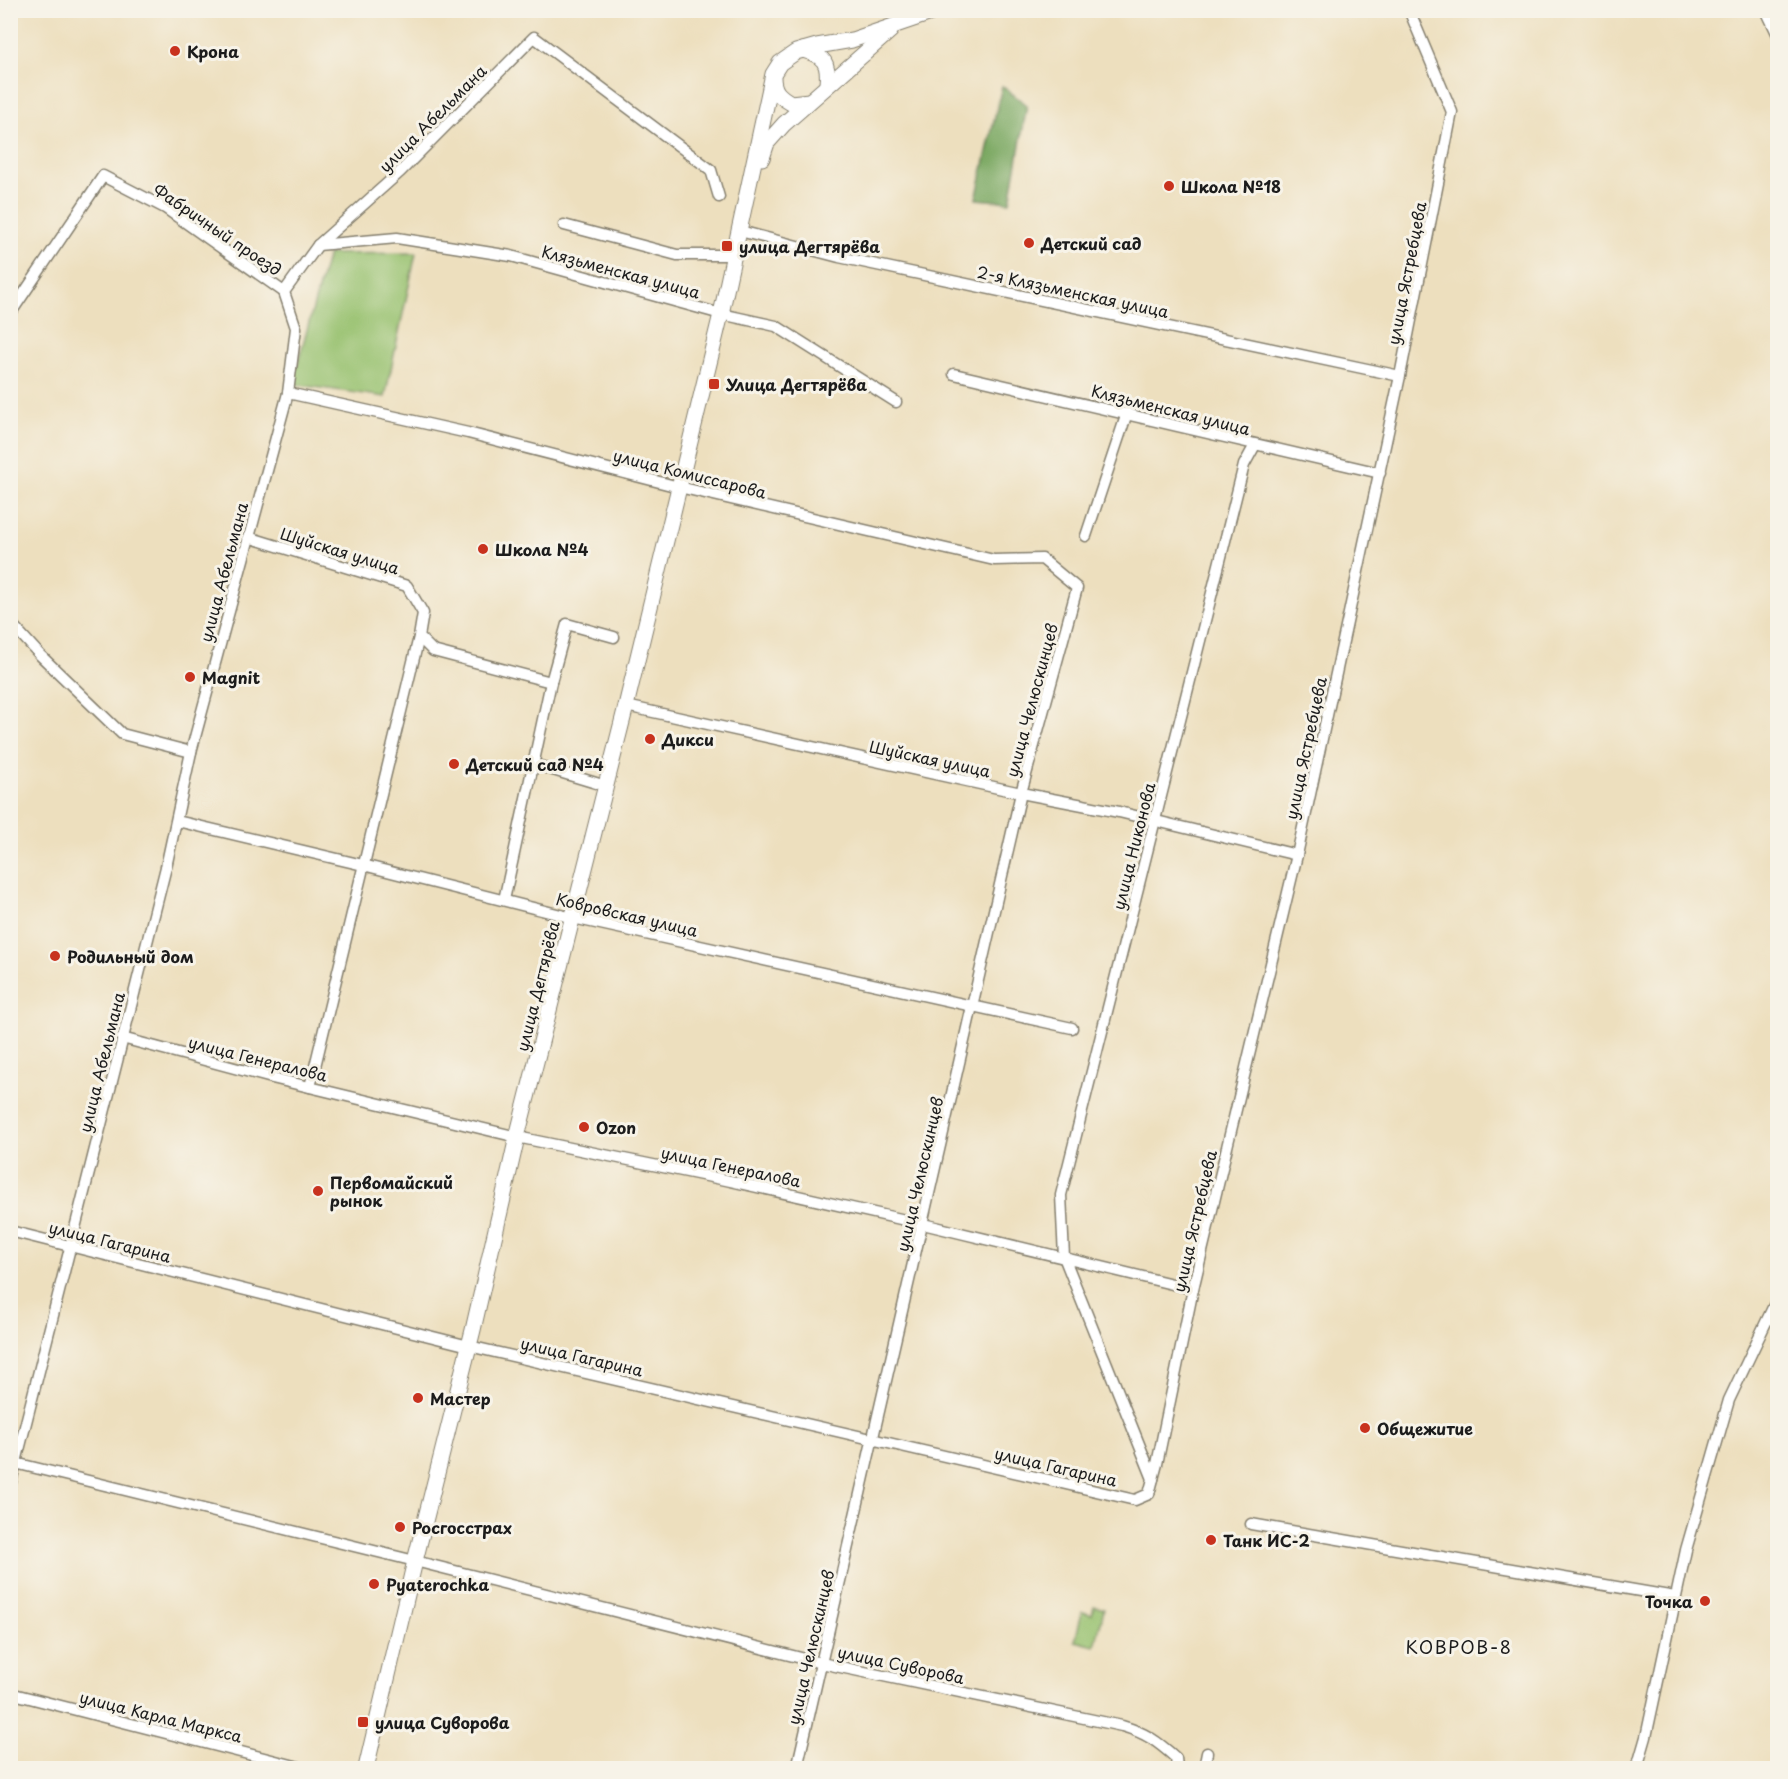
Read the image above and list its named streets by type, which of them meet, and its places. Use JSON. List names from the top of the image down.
{
  "streets": {
    "main road": ["улица Дегтярёва"],
    "street": [
      "улица Абельмана",
      "Фабричный проезд",
      "Клязьменская улица",
      "улица Ястребцева",
      "2-я Клязьменская улица",
      "улица Комиссарова",
      "Шуйская улица",
      "улица Челюскинцев",
      "улица Никонова",
      "Ковровская улица",
      "улица Генералова",
      "улица Гагарина",
      "улица Суворова",
      "улица Карла Маркса"
    ]
  },
  "crossings": [
    ["улица Абельмана", "Фабричный проезд"],
    ["улица Абельмана", "Клязьменская улица"],
    ["улица Абельмана", "улица Комиссарова"],
    ["улица Абельмана", "Шуйская улица"],
    ["улица Абельмана", "Ковровская улица"],
    ["улица Абельмана", "улица Генералова"],
    ["улица Абельмана", "улица Гагарина"],
    ["улица Абельмана", "улица Суворова"],
    ["Клязьменская улица", "улица Ястребцева"],
    ["Клязьменская улица", "улица Никонова"],
    ["Клязьменская улица", "улица Дегтярёва"],
    ["улица Ястребцева", "2-я Клязьменская улица"],
    ["улица Ястребцева", "Шуйская улица"],
    ["улица Ястребцева", "улица Никонова"],
    ["улица Ястребцева", "улица Генералова"],
    ["улица Ястребцева", "улица Гагарина"],
    ["2-я Клязьменская улица", "улица Дегтярёва"],
    ["улица Комиссарова", "улица Челюскинцев"],
    ["улица Комиссарова", "улица Дегтярёва"],
    ["Шуйская улица", "улица Челюскинцев"],
    ["Шуйская улица", "улица Никонова"],
    ["Шуйская улица", "Ковровская улица"],
    ["Шуйская улица", "улица Дегтярёва"],
    ["Шуйская улица", "улица Генералова"],
    ["улица Челюскинцев", "Ковровская улица"],
    ["улица Челюскинцев", "улица Генералова"],
    ["улица Челюскинцев", "улица Гагарина"],
    ["улица Челюскинцев", "улица Суворова"],
    ["улица Никонова", "улица Генералова"],
    ["Ковровская улица", "улица Дегтярёва"],
    ["улица Дегтярёва", "улица Генералова"],
    ["улица Дегтярёва", "улица Гагарина"],
    ["улица Дегтярёва", "улица Суворова"]
  ],
  "districts": ["КОВРОВ-8"],
  "places": {
    "other": [
      "Крона",
      "Школа №18",
      "Детский сад",
      "Школа №4",
      "Magnit",
      "Дикси",
      "Детский сад №4",
      "Родильный дом",
      "Ozon",
      "Первомайский рынок",
      "Мастер",
      "Общежитие",
      "Росгосстрах",
      "Танк ИС-2",
      "Pyaterochka",
      "Точка"
    ],
    "transit": ["улица Дегтярёва", "Улица Дегтярёва", "улица Суворова"]
  }
}
